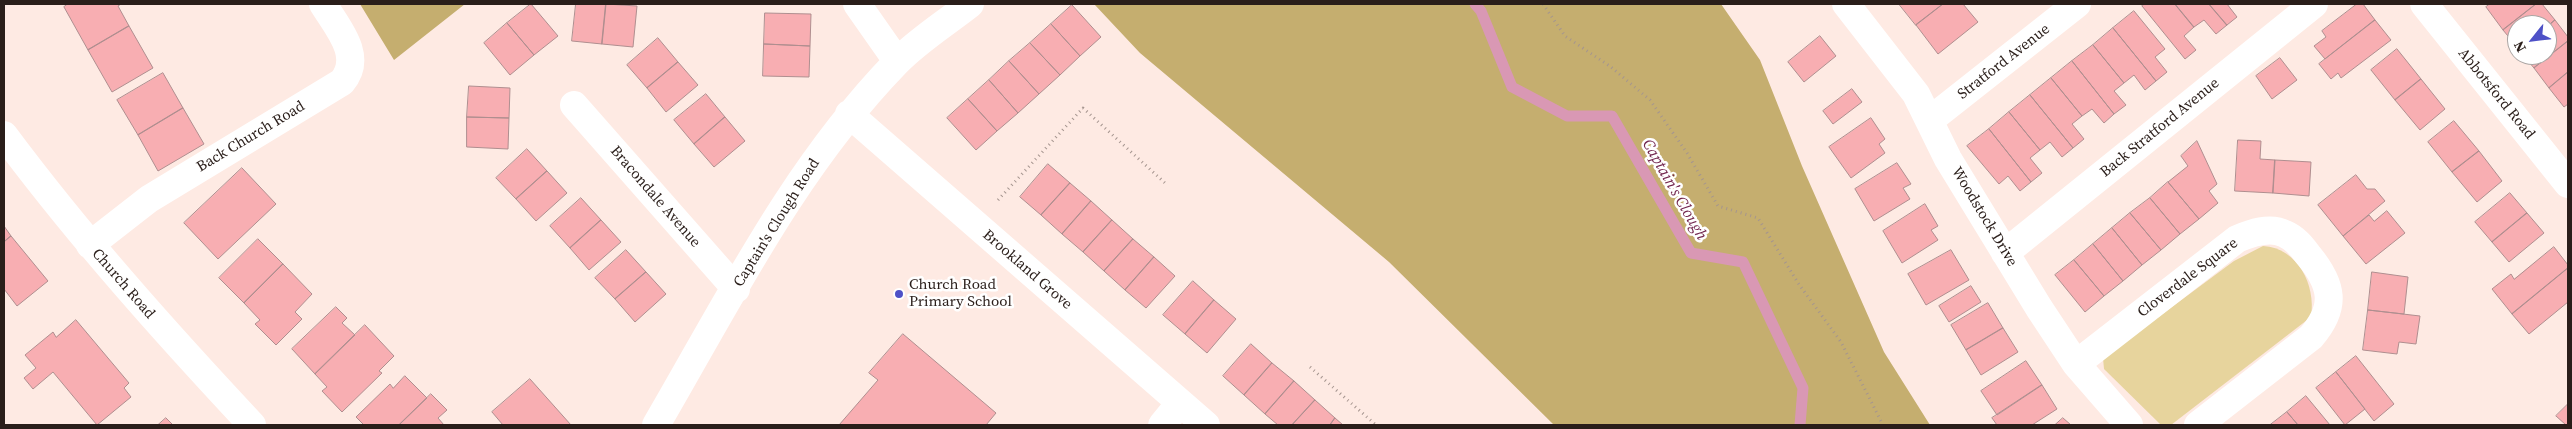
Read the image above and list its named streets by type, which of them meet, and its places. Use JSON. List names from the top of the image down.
{
  "streets": {
    "street": [
      "Stratford Avenue",
      "Abbotsford Road",
      "Back Stratford Avenue",
      "Back Church Road",
      "Bracondale Avenue",
      "Woodstock Drive",
      "Captain's Clough Road",
      "Brookland Grove",
      "Cloverdale Square",
      "Church Road"
    ]
  },
  "crossings": [
    ["Stratford Avenue", "Woodstock Drive"],
    ["Back Stratford Avenue", "Woodstock Drive"],
    ["Back Church Road", "Church Road"],
    ["Bracondale Avenue", "Captain's Clough Road"],
    ["Woodstock Drive", "Cloverdale Square"],
    ["Captain's Clough Road", "Brookland Grove"]
  ],
  "water": ["Captain's Clough"],
  "places": ["Church Road Primary School"],
  "north": "bottom left"
}
